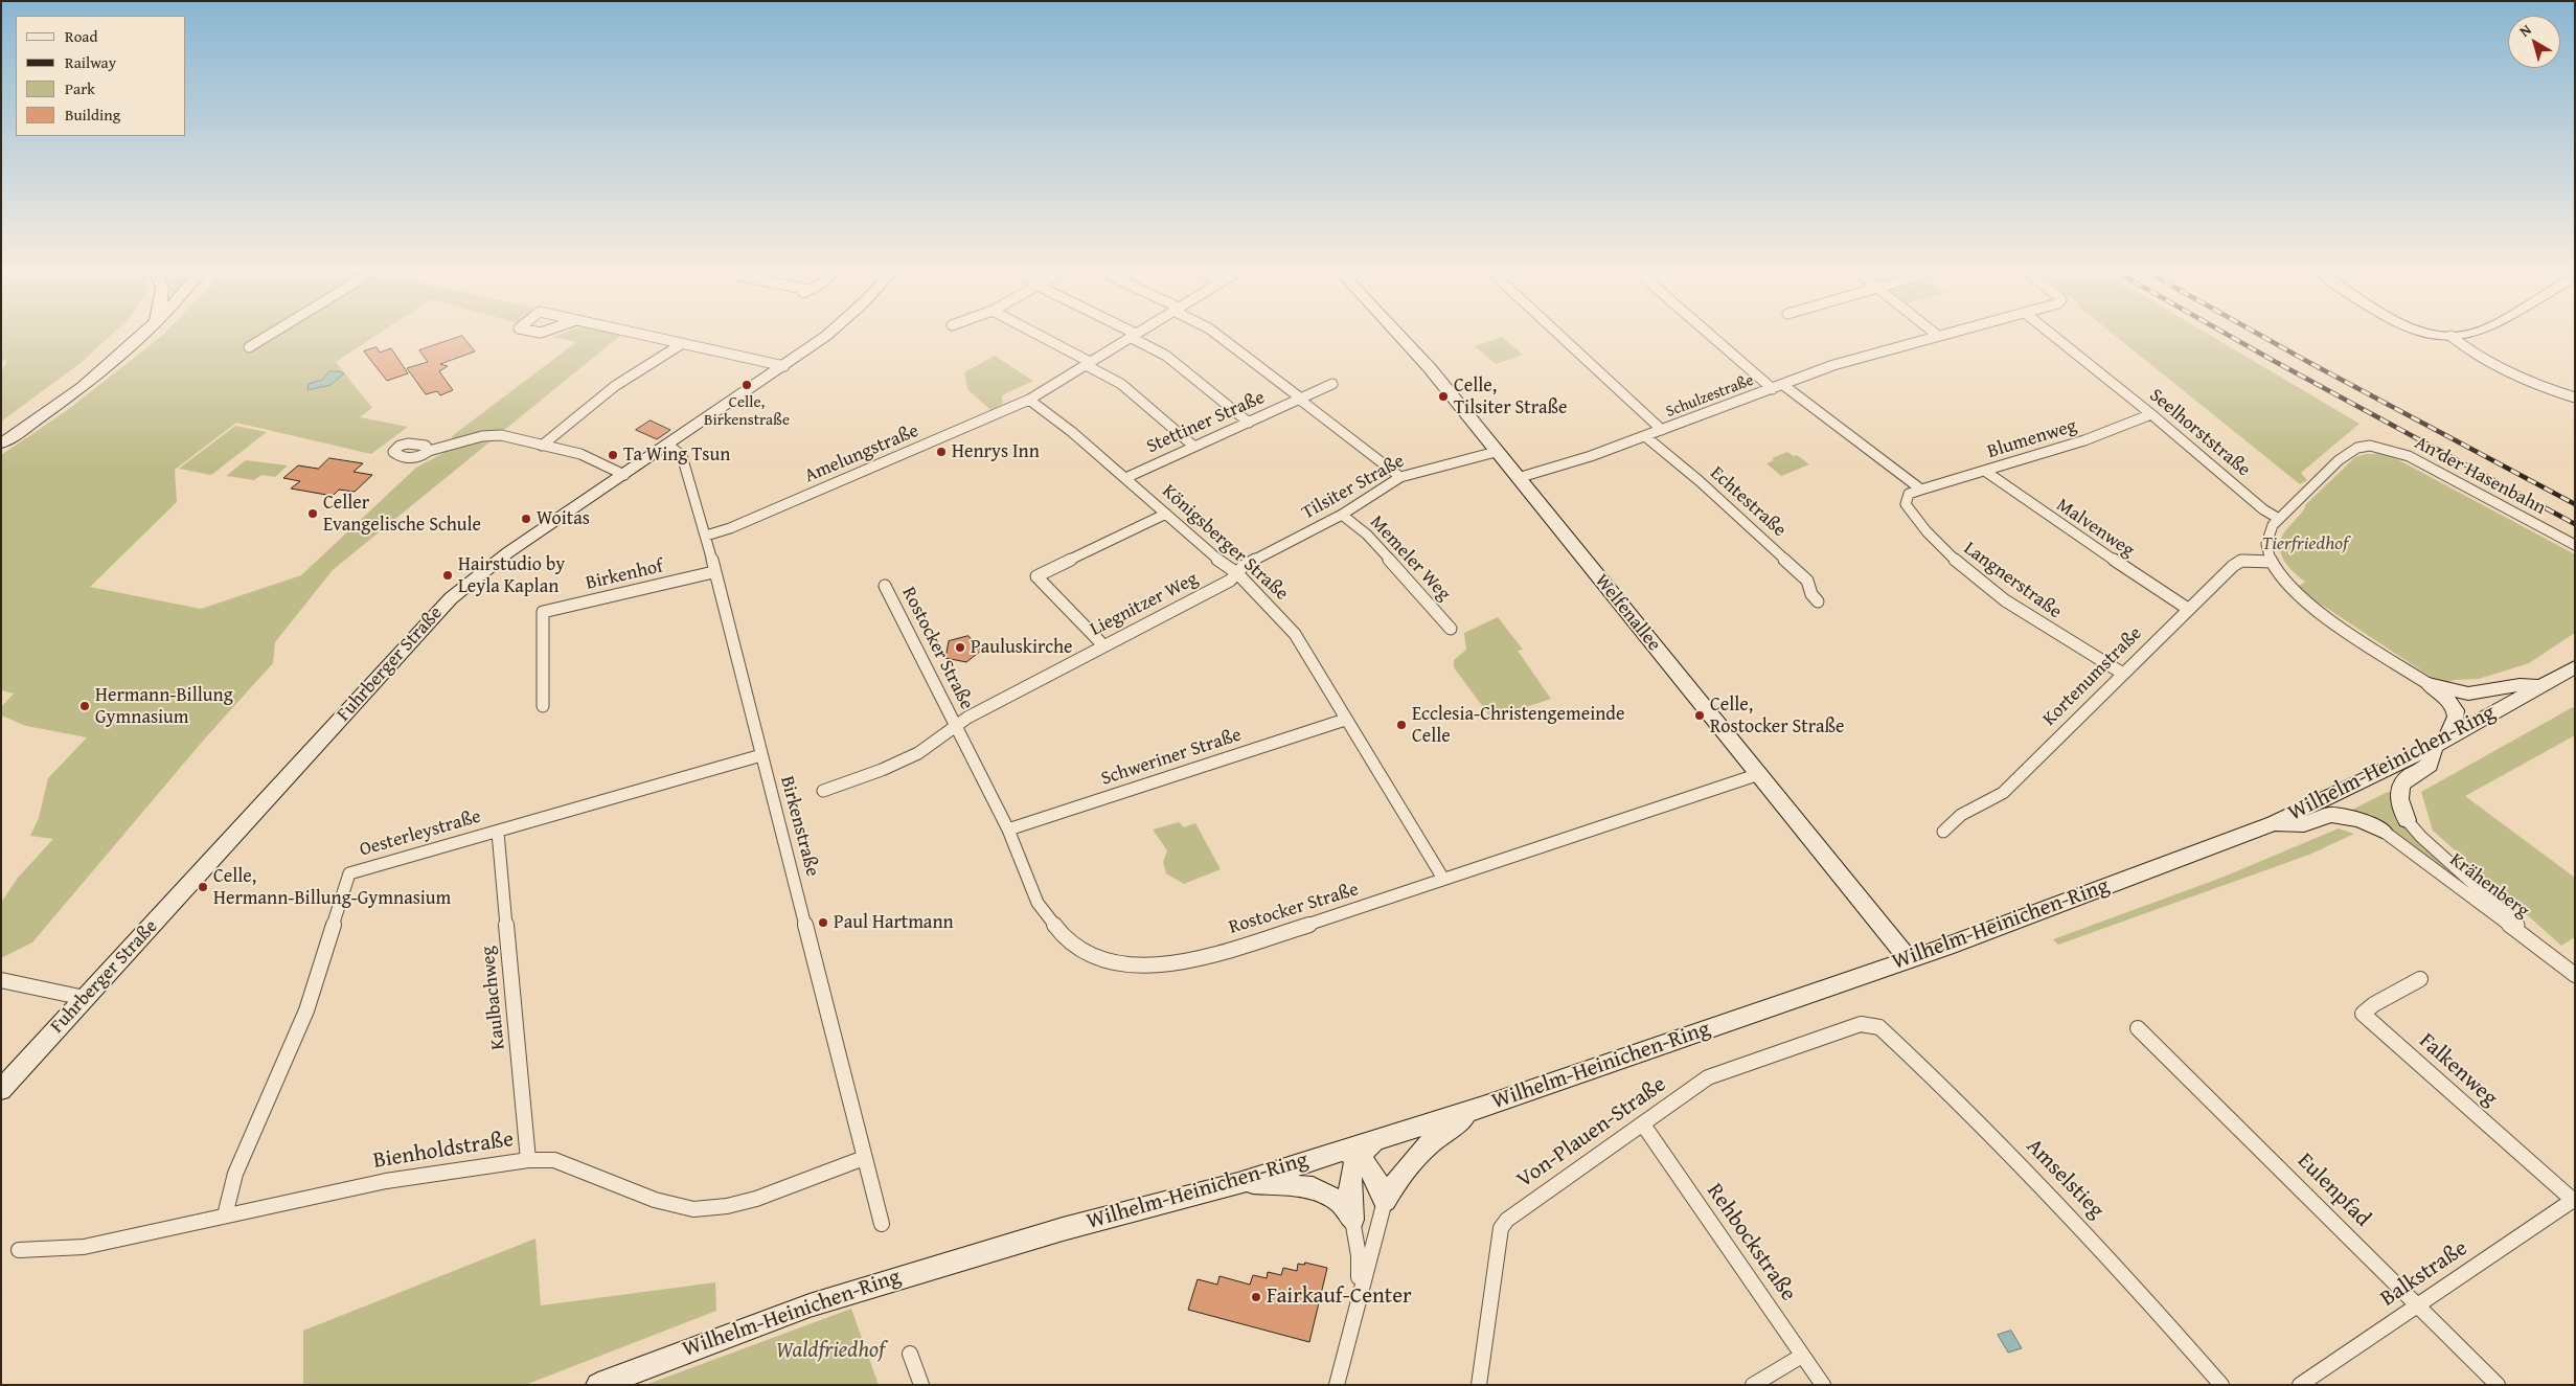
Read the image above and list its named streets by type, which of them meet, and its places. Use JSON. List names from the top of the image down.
{
  "streets": {
    "main road": ["Welfenallee", "Fuhrberger Straße", "Wilhelm-Heinichen-Ring"],
    "street": [
      "Schulzestraße",
      "Stettiner Straße",
      "Seelhorststraße",
      "Blumenweg",
      "Amelungstraße",
      "An der Hasenbahn",
      "Tilsiter Straße",
      "Echtestraße",
      "Malvenweg",
      "Königsberger Straße",
      "Memeler Weg",
      "Birkenhof",
      "Langnerstraße",
      "Liegnitzer Weg",
      "Rostocker Straße",
      "Kortenumstraße",
      "Schweriner Straße",
      "Birkenstraße",
      "Oesterleystraße",
      "Krähenberg",
      "Kaulbachweg",
      "Falkenweg",
      "Von-Plauen-Straße",
      "Bienholdstraße",
      "Amselstieg",
      "Eulenpfad",
      "Rehbockstraße",
      "Balkstraße"
    ]
  },
  "crossings": [
    ["Schulzestraße", "Echtestraße"],
    ["Schulzestraße", "Welfenallee"],
    ["Stettiner Straße", "Königsberger Straße"],
    ["Seelhorststraße", "Blumenweg"],
    ["Seelhorststraße", "An der Hasenbahn"],
    ["Blumenweg", "Malvenweg"],
    ["Blumenweg", "Langnerstraße"],
    ["Amelungstraße", "Königsberger Straße"],
    ["Amelungstraße", "Birkenstraße"],
    ["Tilsiter Straße", "Königsberger Straße"],
    ["Tilsiter Straße", "Memeler Weg"],
    ["Tilsiter Straße", "Liegnitzer Weg"],
    ["Tilsiter Straße", "Welfenallee"],
    ["Malvenweg", "Kortenumstraße"],
    ["Königsberger Straße", "Liegnitzer Weg"],
    ["Königsberger Straße", "Rostocker Straße"],
    ["Königsberger Straße", "Schweriner Straße"],
    ["Birkenhof", "Birkenstraße"],
    ["Langnerstraße", "Kortenumstraße"],
    ["Liegnitzer Weg", "Rostocker Straße"],
    ["Welfenallee", "Rostocker Straße"],
    ["Welfenallee", "Wilhelm-Heinichen-Ring"],
    ["Rostocker Straße", "Schweriner Straße"],
    ["Fuhrberger Straße", "Birkenstraße"],
    ["Birkenstraße", "Oesterleystraße"],
    ["Birkenstraße", "Bienholdstraße"],
    ["Oesterleystraße", "Kaulbachweg"],
    ["Oesterleystraße", "Bienholdstraße"],
    ["Kaulbachweg", "Bienholdstraße"],
    ["Falkenweg", "Balkstraße"],
    ["Von-Plauen-Straße", "Amselstieg"],
    ["Von-Plauen-Straße", "Rehbockstraße"],
    ["Eulenpfad", "Balkstraße"]
  ],
  "parks": ["Tierfriedhof", "Waldfriedhof"],
  "places": [
    "Celle, Birkenstraße",
    "Celle, Tilsiter Straße",
    "Henrys Inn",
    "Ta Wing Tsun",
    "Celler Evangelische Schule",
    "Woitas",
    "Hairstudio by Leyla Kaplan",
    "Pauluskirche",
    "Hermann-Billung Gymnasium",
    "Celle, Rostocker Straße",
    "Ecclesia-Christengemeinde Celle",
    "Celle, Hermann-Billung-Gymnasium",
    "Paul Hartmann",
    "Fairkauf-Center"
  ],
  "legend": [
    "Road",
    "Railway",
    "Park",
    "Building"
  ],
  "north": "top left"
}
